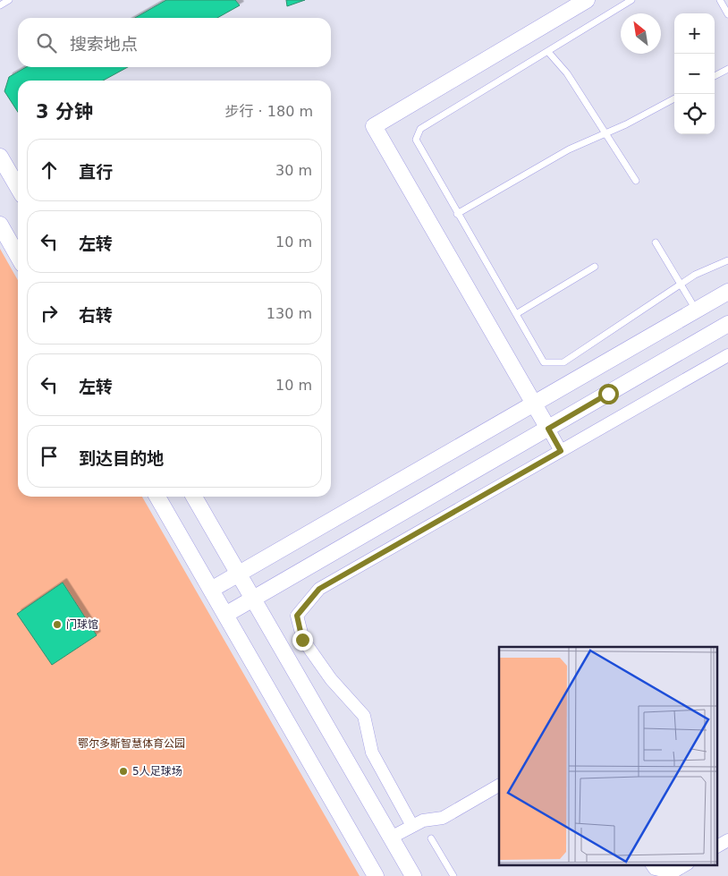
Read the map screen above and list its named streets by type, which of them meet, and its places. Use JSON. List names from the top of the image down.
{
  "parks": ["鄂尔多斯智慧体育公园"],
  "places": ["门球馆", "5人足球场"],
  "north": "top left",
  "page": {
    "map_buttons": ["+", "−"],
    "search": "搜索地点",
    "heading": ["3 分钟", "步行 · 180 m"],
    "list": [
      ["直行", "30 m"],
      ["左转", "10 m"],
      ["右转", "130 m"],
      ["左转", "10 m"],
      "到达目的地"
    ]
  }
}
